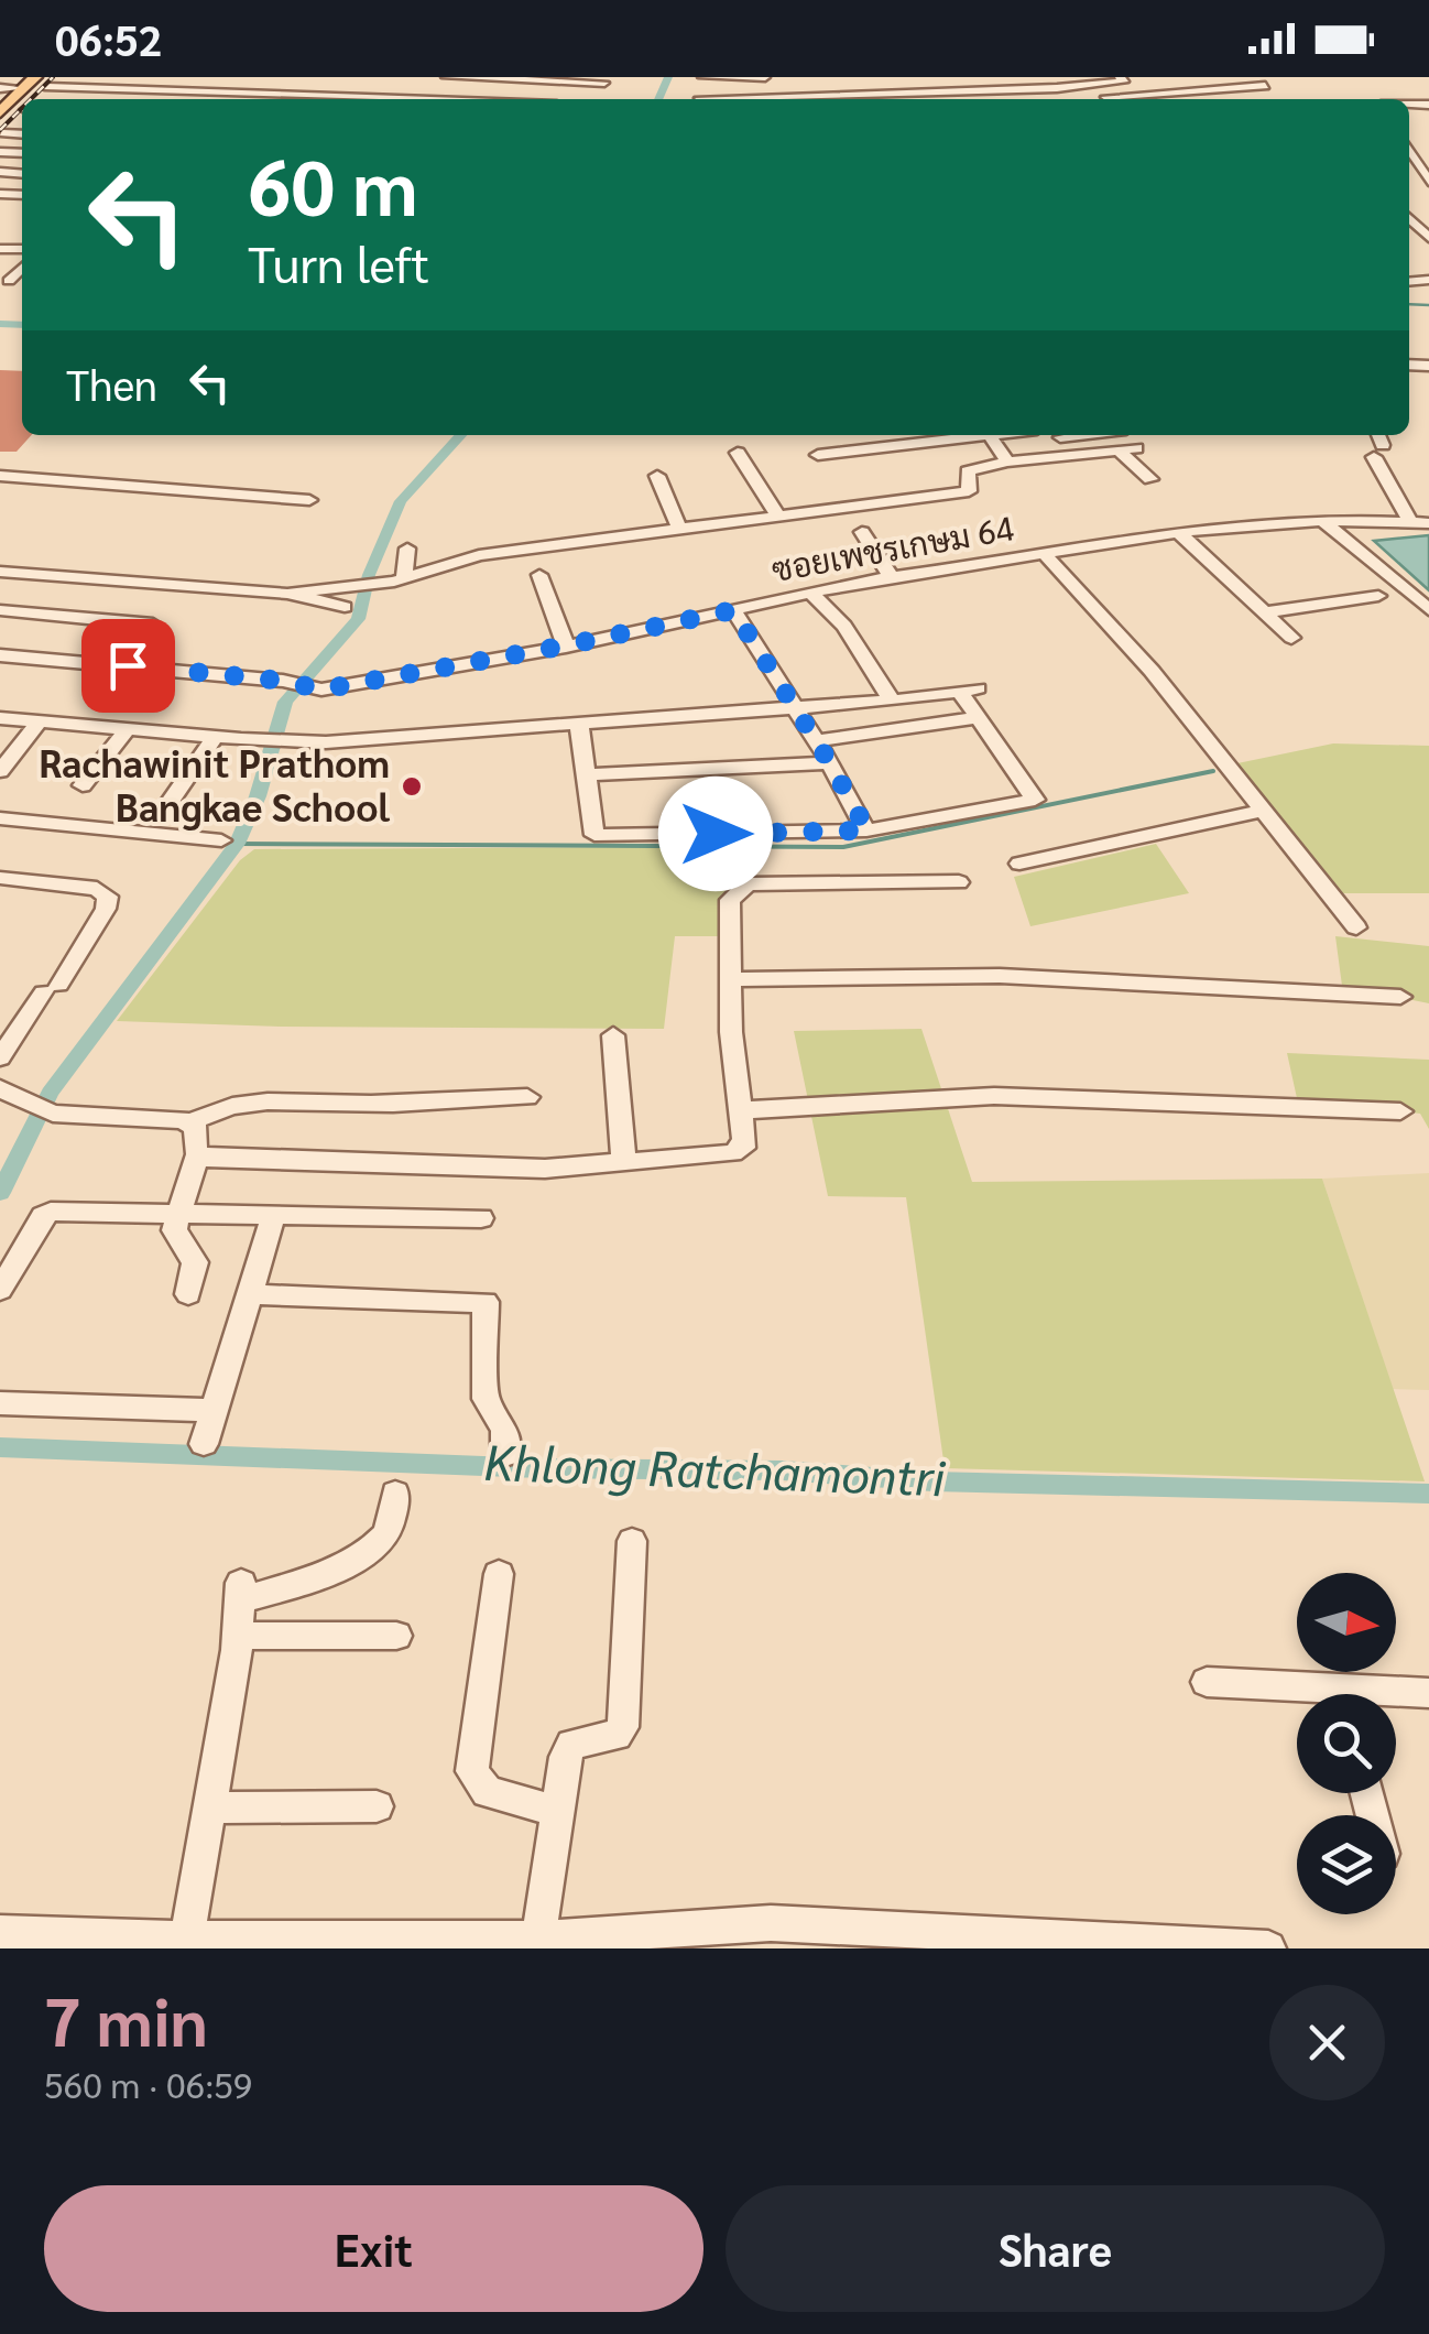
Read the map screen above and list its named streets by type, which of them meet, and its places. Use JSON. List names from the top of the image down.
{
  "streets": {
    "street": ["ซอยเพชรเกษม 64"]
  },
  "water": ["Khlong Ratchamontri"],
  "places": ["Rachawinit Prathom Bangkae School"],
  "north": "right",
  "page": {
    "status": "06:52",
    "turn": ["60 m", "Turn left"],
    "then": "Then",
    "heading": ["7 min", "560 m · 06:59"],
    "buttons": ["Exit", "Share"]
  }
}
